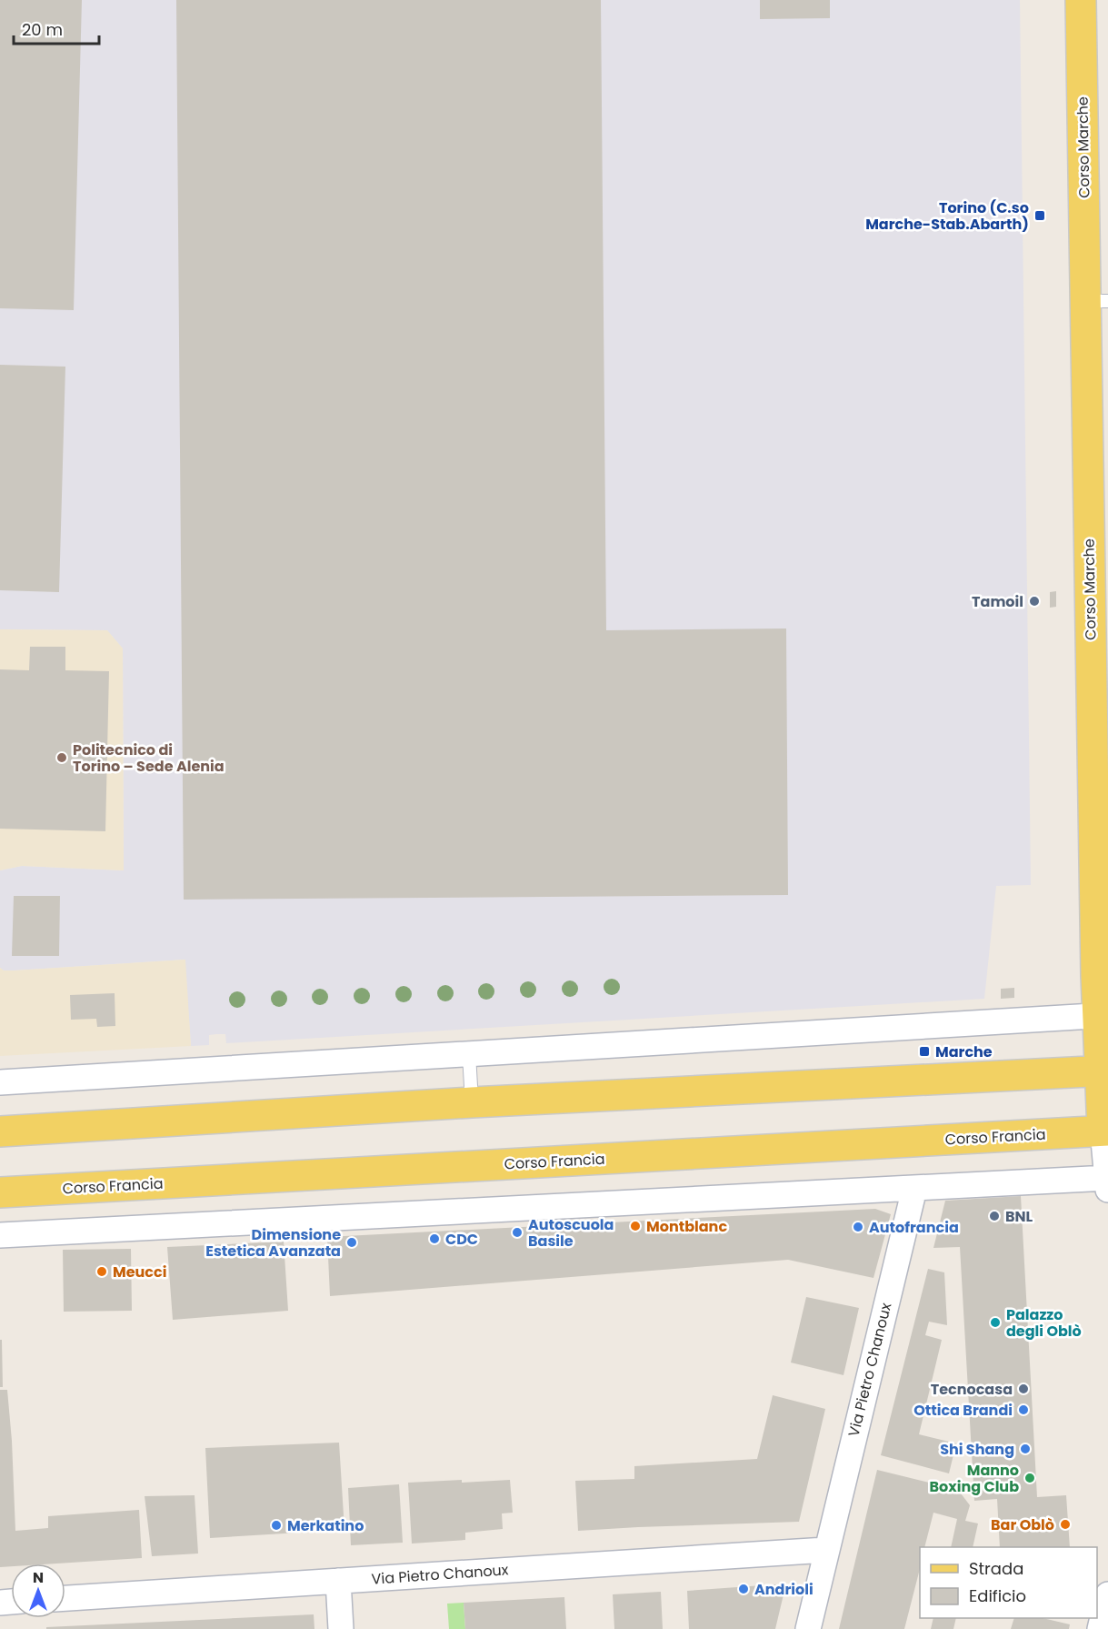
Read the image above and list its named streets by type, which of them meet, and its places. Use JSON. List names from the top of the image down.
{
  "streets": {
    "main road": ["Corso Marche", "Corso Francia"],
    "street": ["Via Pietro Chanoux"]
  },
  "crossings": [
    ["Corso Marche", "Corso Francia"]
  ],
  "places": {
    "transit": ["Torino (C.so Marche-Stab.Abarth)", "Marche"],
    "other": [
      "Tamoil",
      "Politecnico di Torino – Sede Alenia",
      "BNL",
      "Montblanc",
      "Autofrancia",
      "Autoscuola Basile",
      "CDC",
      "Dimensione Estetica Avanzata",
      "Meucci",
      "Palazzo degli Oblò",
      "Tecnocasa",
      "Ottica Brandi",
      "Shi Shang",
      "Manno Boxing Club",
      "Bar Oblò",
      "Merkatino",
      "Andrioli"
    ]
  },
  "legend": ["Strada", "Edificio"],
  "scale_bar": "20 m",
  "north": "top"
}
